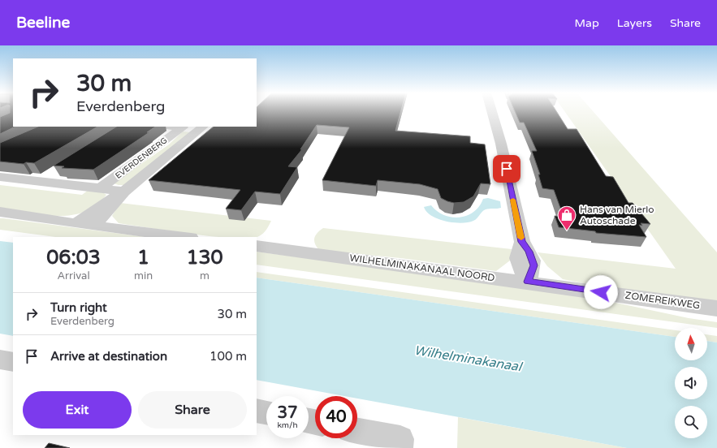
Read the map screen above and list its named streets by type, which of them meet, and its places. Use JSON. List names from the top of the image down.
{
  "streets": {
    "street": ["EVERDENBERG", "WILHELMINAKANAAL NOORD", "ZOMEREIKWEG"]
  },
  "crossings": [
    ["WILHELMINAKANAAL NOORD", "ZOMEREIKWEG"]
  ],
  "water": ["Wilhelminakanaal"],
  "places": {
    "shop": ["Hans van Mierlo Autoschade"]
  },
  "north": "top",
  "page": {
    "header": "Beeline",
    "nav": ["Map", "Layers", "Share"],
    "turn": ["30 m", "Everdenberg"],
    "eta": [
      "06:03",
      "Arrival",
      "1",
      "min",
      "130",
      "m"
    ],
    "list": [
      {
        "name": "Turn right",
        "note": "Everdenberg",
        "value": "30 m"
      },
      {
        "name": "Arrive at destination",
        "value": "100 m"
      }
    ],
    "buttons": ["Exit", "Share"],
    "speed": "37 km/h",
    "limit": "40"
  }
}
